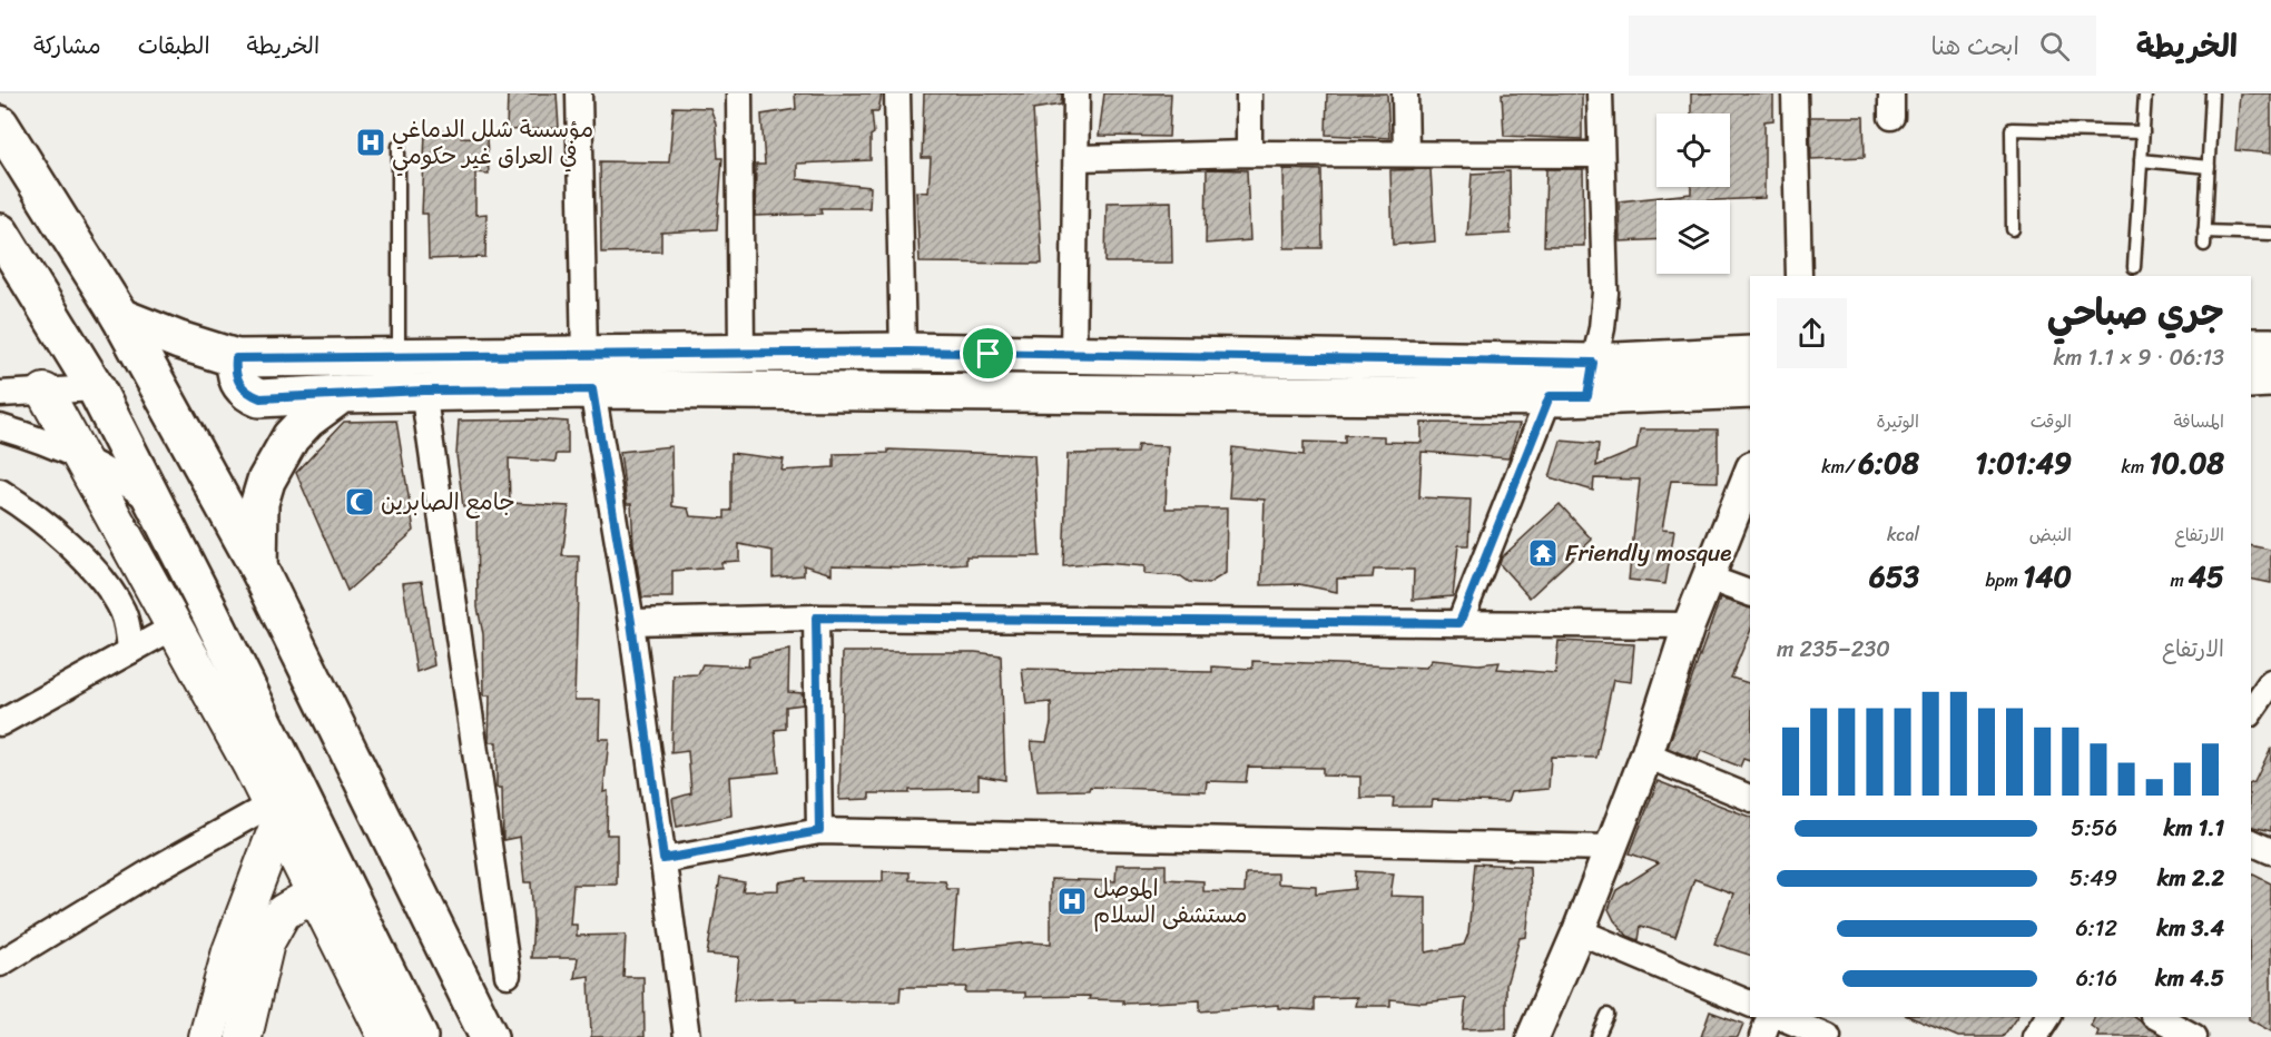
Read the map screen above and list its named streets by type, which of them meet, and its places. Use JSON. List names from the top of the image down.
{
  "places": {
    "hospital": ["مؤسسة شلل الدماغي في العراق غير حكومي", "الموصل مستشفى السلام"],
    "mosque": ["جامع الصابرين"],
    "temple": ["Friendly mosque"]
  },
  "page": {
    "header": "الخريطة",
    "search": "ابحث هنا",
    "nav": ["الخريطة", "الطبقات", "مشاركة"],
    "heading": ["جري صباحي", "06:13 · 9 × 1.1 km"],
    "stats": [
      ["المسافة", "10.08 km"],
      ["الوقت", "1:01:49"],
      ["الوتيرة", "6:08 /km"],
      ["الارتفاع", "45 m"],
      ["النبض", "140 bpm"],
      ["kcal", "653"]
    ],
    "chart": ["الارتفاع", "230–235 m"],
    "list": [
      {
        "name": "1.1 km",
        "note": "5:56"
      },
      {
        "name": "2.2 km",
        "note": "5:49"
      },
      {
        "name": "3.4 km",
        "note": "6:12"
      },
      {
        "name": "4.5 km",
        "note": "6:16"
      }
    ]
  }
}
